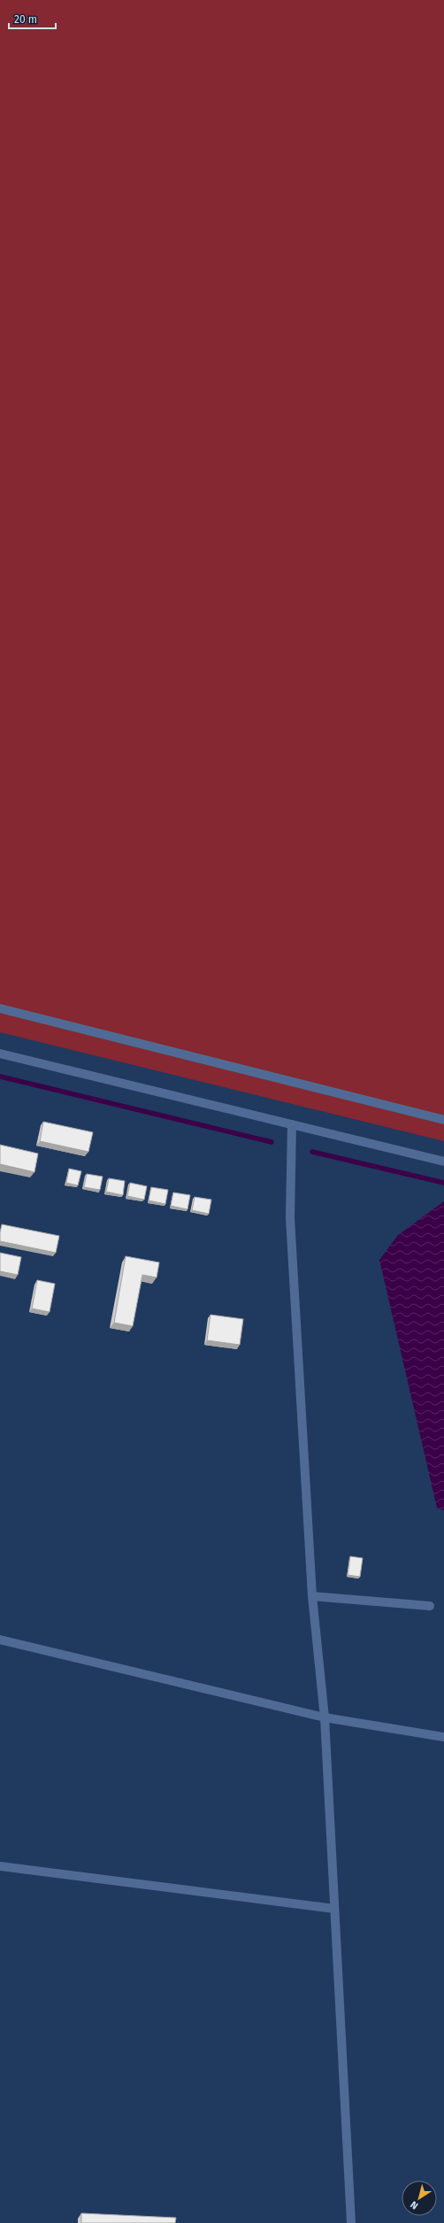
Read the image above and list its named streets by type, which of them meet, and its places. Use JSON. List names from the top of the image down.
{
  "scale_bar": "20 m",
  "north": "bottom left"
}
